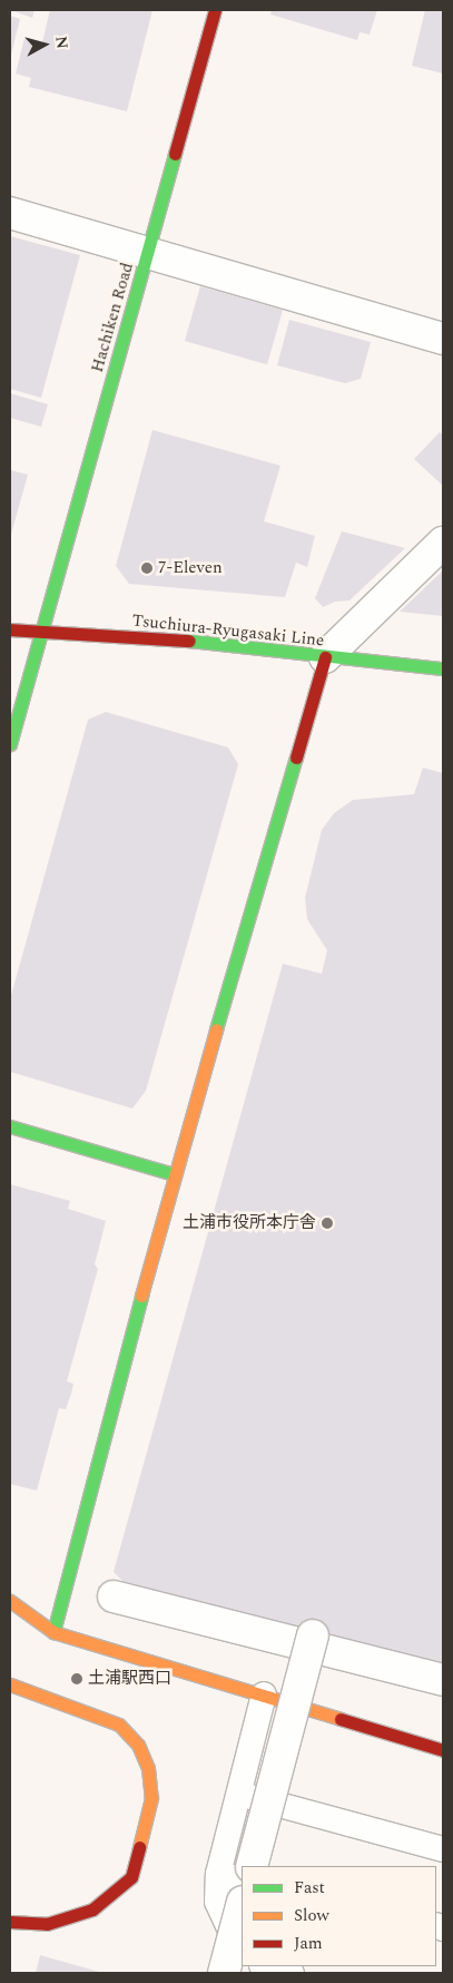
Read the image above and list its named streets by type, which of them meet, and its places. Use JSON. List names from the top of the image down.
{
  "streets": {
    "street": ["Hachiken Road", "Tsuchiura-Ryugasaki Line"]
  },
  "crossings": [
    ["Hachiken Road", "Tsuchiura-Ryugasaki Line"]
  ],
  "places": ["7-Eleven", "土浦市役所本庁舎", "土浦駅西口"],
  "legend": ["Fast", "Slow", "Jam"],
  "north": "right"
}
